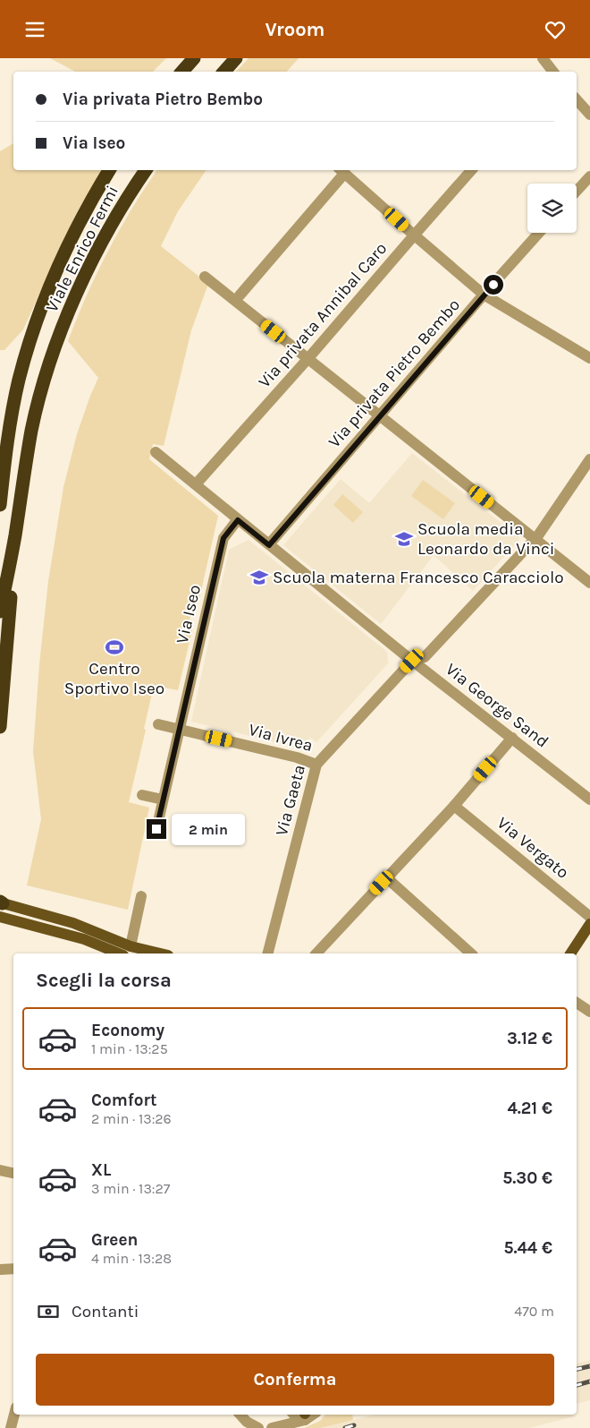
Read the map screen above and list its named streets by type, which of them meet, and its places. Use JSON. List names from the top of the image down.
{
  "streets": {
    "highway": ["Viale Enrico Fermi"],
    "street": [
      "Via privata Annibal Caro",
      "Via privata Pietro Bembo",
      "Via Iseo",
      "Via George Sand",
      "Via Ivrea",
      "Via Gaeta",
      "Via Vergato"
    ]
  },
  "crossings": [
    ["Via privata Annibal Caro", "Via George Sand"],
    ["Via privata Pietro Bembo", "Via George Sand"],
    ["Via Iseo", "Via George Sand"],
    ["Via Iseo", "Via Ivrea"],
    ["Via George Sand", "Via Gaeta"],
    ["Via Ivrea", "Via Gaeta"]
  ],
  "places": {
    "school or university": ["Scuola media Leonardo da Vinci", "Scuola materna Francesco Caracciolo"],
    "sports": ["Centro Sportivo Iseo"]
  },
  "page": {
    "header": "Vroom",
    "banner": ["Via privata Pietro Bembo", "Via Iseo"],
    "bubble": "2 min",
    "heading": "Scegli la corsa",
    "list": [
      {
        "name": "Economy",
        "note": "1 min · 13:25",
        "value": "3.12 €"
      },
      {
        "name": "Comfort",
        "note": "2 min · 13:26",
        "value": "4.21 €"
      },
      {
        "name": "XL",
        "note": "3 min · 13:27",
        "value": "5.30 €"
      },
      {
        "name": "Green",
        "note": "4 min · 13:28",
        "value": "5.44 €"
      }
    ],
    "pay": ["Contanti", "470 m"],
    "buttons": "Conferma"
  }
}
